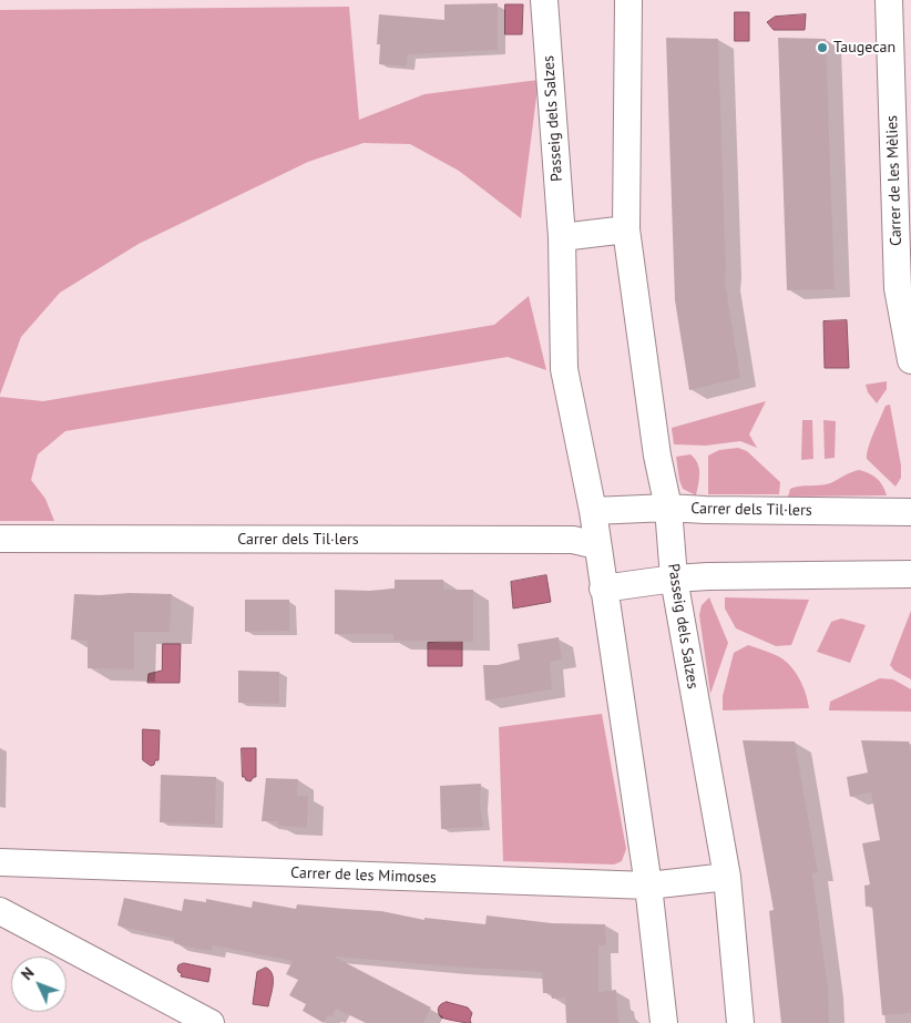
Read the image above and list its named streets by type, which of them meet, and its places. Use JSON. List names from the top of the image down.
{
  "streets": {
    "street": [
      "Passeig dels Salzes",
      "Carrer de les Mèlies",
      "Carrer dels Til·lers",
      "Carrer de les Mimoses"
    ]
  },
  "crossings": [
    ["Passeig dels Salzes", "Carrer dels Til·lers"],
    ["Passeig dels Salzes", "Carrer de les Mimoses"]
  ],
  "places": ["Taugecan"],
  "north": "top left"
}
